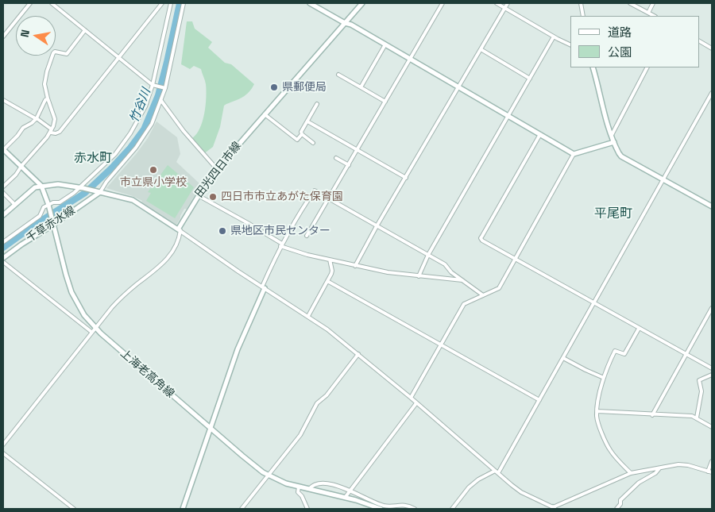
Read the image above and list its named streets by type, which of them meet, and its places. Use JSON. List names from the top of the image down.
{
  "streets": {
    "main road": ["田光四日市線", "千草赤水線", "上海老高角線"]
  },
  "crossings": [
    ["千草赤水線", "上海老高角線"]
  ],
  "districts": ["赤水町", "平尾町"],
  "water": ["竹谷川"],
  "places": [
    "県郵便局",
    "市立県小学校",
    "四日市市立あがた保育園",
    "県地区市民センター"
  ],
  "legend": ["道路", "公園"],
  "north": "left"
}
